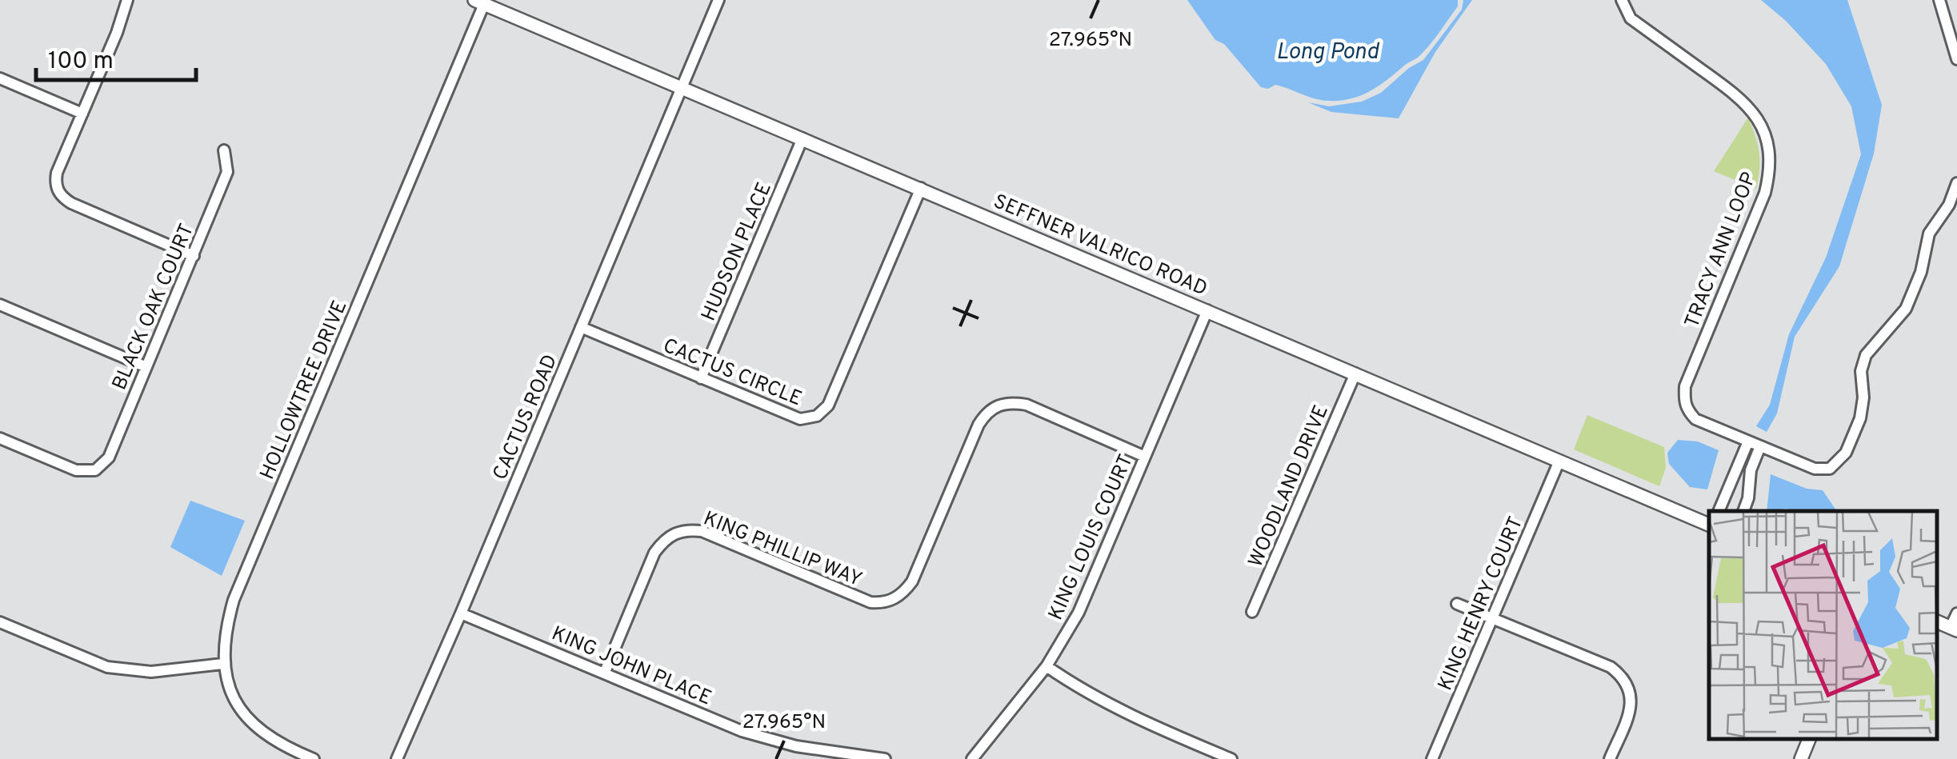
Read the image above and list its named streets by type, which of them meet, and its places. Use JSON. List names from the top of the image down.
{
  "streets": {
    "street": [
      "SEFFNER VALRICO ROAD",
      "TRACY ANN LOOP",
      "HUDSON PLACE",
      "BLACK OAK COURT",
      "CACTUS CIRCLE",
      "HOLLOWTREE DRIVE",
      "CACTUS ROAD",
      "WOODLAND DRIVE",
      "KING LOUIS COURT",
      "KING PHILLIP WAY",
      "KING HENRY COURT",
      "KING JOHN PLACE"
    ]
  },
  "crossings": [
    ["SEFFNER VALRICO ROAD", "HUDSON PLACE"],
    ["SEFFNER VALRICO ROAD", "CACTUS CIRCLE"],
    ["SEFFNER VALRICO ROAD", "HOLLOWTREE DRIVE"],
    ["SEFFNER VALRICO ROAD", "CACTUS ROAD"],
    ["SEFFNER VALRICO ROAD", "WOODLAND DRIVE"],
    ["SEFFNER VALRICO ROAD", "KING LOUIS COURT"],
    ["SEFFNER VALRICO ROAD", "KING HENRY COURT"],
    ["HUDSON PLACE", "CACTUS CIRCLE"],
    ["CACTUS CIRCLE", "CACTUS ROAD"],
    ["CACTUS ROAD", "KING JOHN PLACE"],
    ["KING LOUIS COURT", "KING PHILLIP WAY"],
    ["KING PHILLIP WAY", "KING JOHN PLACE"]
  ],
  "water": ["Long Pond"],
  "scale_bar": "100 m",
  "coordinates": ["27.965°N"]
}
